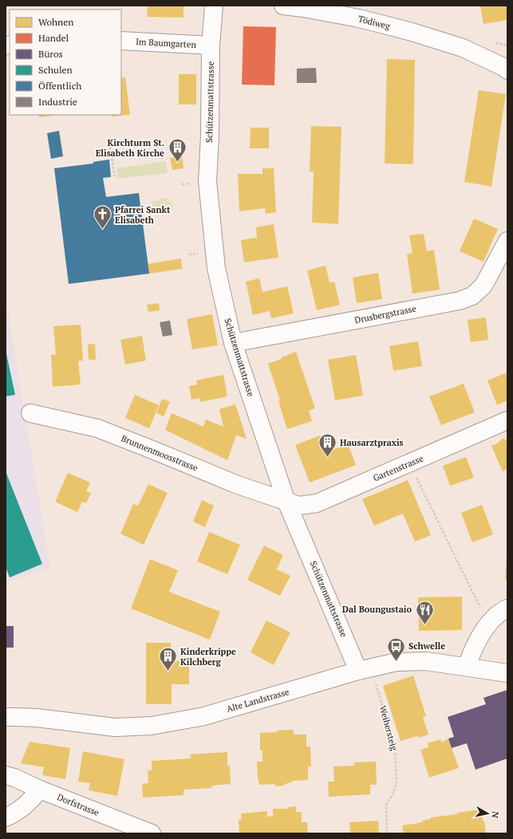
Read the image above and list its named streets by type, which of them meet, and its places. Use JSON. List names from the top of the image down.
{
  "streets": {
    "street": [
      "Tödiweg",
      "Im Baumgarten",
      "Schützenmattstrasse",
      "Drusbergstrasse",
      "Brunnenmoosstrasse",
      "Gartenstrasse",
      "Alte Landstrasse",
      "Dorfstrasse"
    ],
    "path": ["Weihersteig"]
  },
  "crossings": [
    ["Im Baumgarten", "Schützenmattstrasse"],
    ["Schützenmattstrasse", "Drusbergstrasse"],
    ["Schützenmattstrasse", "Brunnenmoosstrasse"],
    ["Schützenmattstrasse", "Gartenstrasse"],
    ["Schützenmattstrasse", "Alte Landstrasse"],
    ["Brunnenmoosstrasse", "Gartenstrasse"]
  ],
  "places": {
    "building": ["Kirchturm St. Elisabeth Kirche", "Hausarztpraxis", "Kinderkrippe Kilchberg"],
    "church": ["Pfarrei Sankt Elisabeth"],
    "restaurant": ["Dal Boungustaio"],
    "bus stop": ["Schwelle"]
  },
  "legend": [
    "Wohnen",
    "Handel",
    "Büros",
    "Schulen",
    "Öffentlich",
    "Industrie"
  ],
  "north": "right"
}
